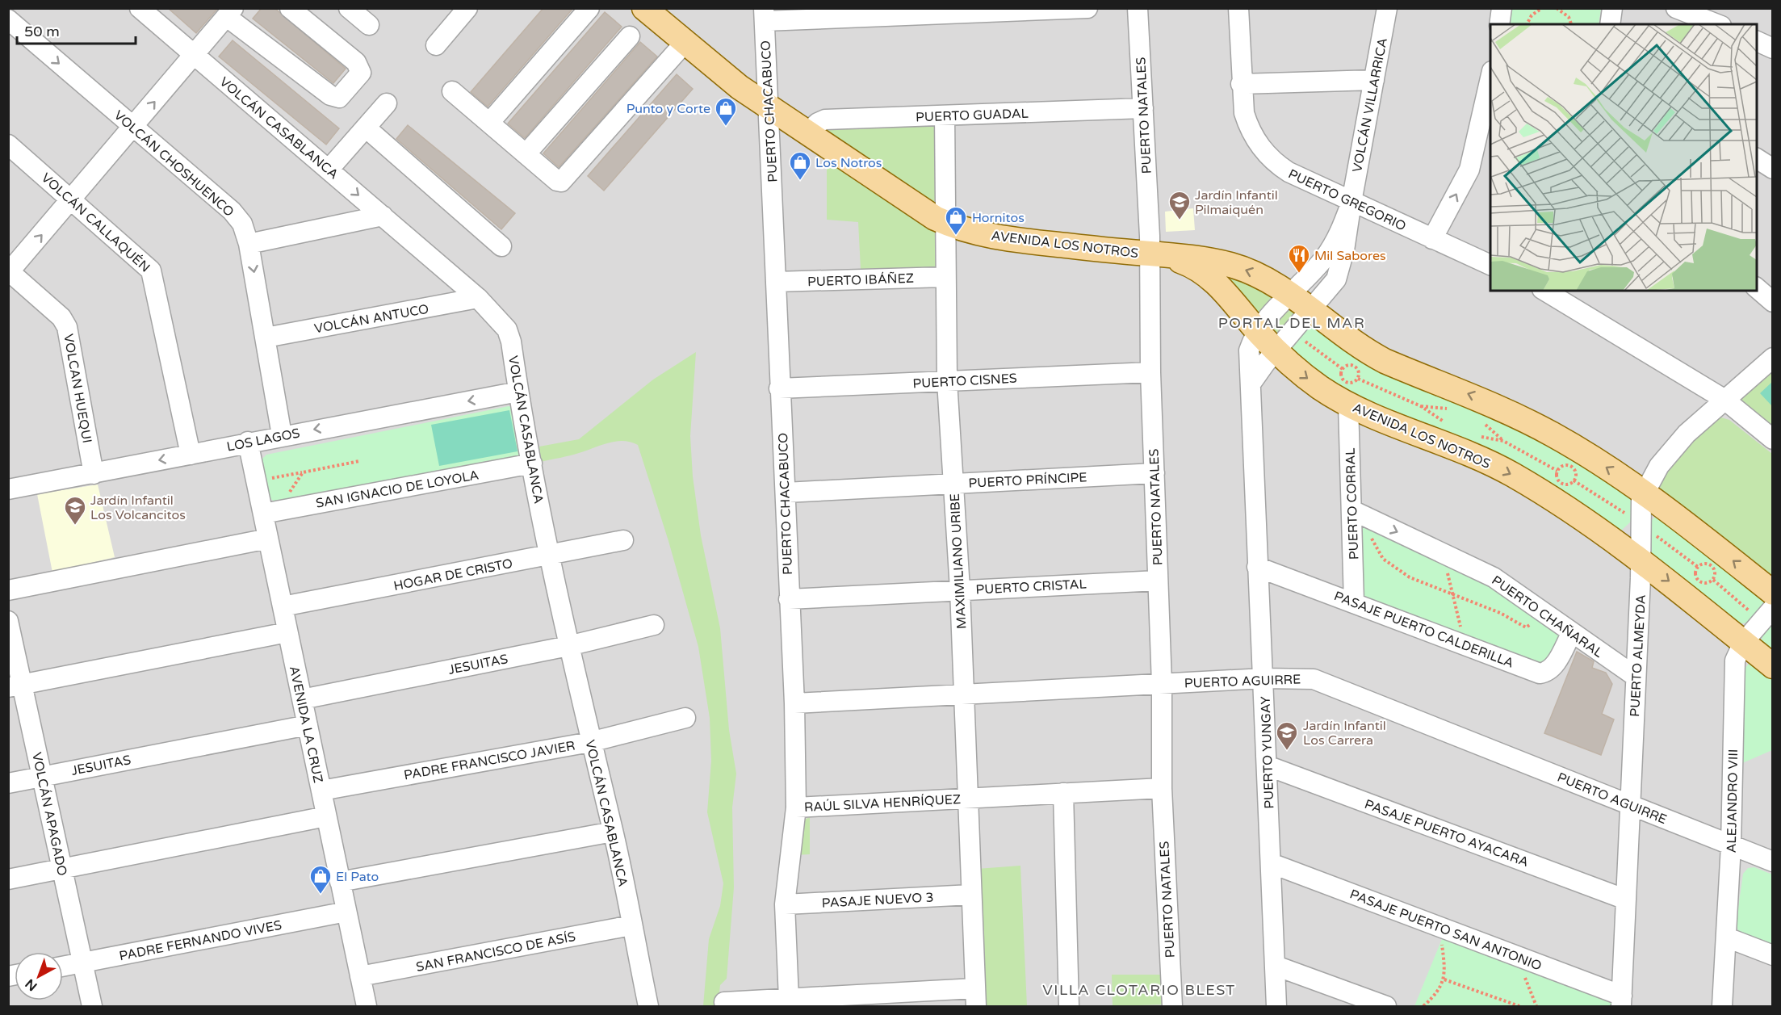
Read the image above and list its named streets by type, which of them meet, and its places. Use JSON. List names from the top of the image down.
{
  "streets": {
    "main road": ["AVENIDA LOS NOTROS"],
    "street": [
      "VOLCÁN VILLARRICA",
      "PUERTO CHACABUCO",
      "PUERTO GUADAL",
      "PUERTO NATALES",
      "VOLCÁN CASABLANCA",
      "VOLCÁN CHOSHUENCO",
      "PUERTO GREGORIO",
      "VOLCÁN CALLAQUÉN",
      "PUERTO IBÁÑEZ",
      "VOLCÁN ANTUCO",
      "PUERTO CISNES",
      "VOLCAN HUEQUI",
      "LOS LAGOS",
      "PUERTO PRÍNCIPE",
      "SAN IGNACIO DE LOYOLA",
      "PUERTO CORRAL",
      "MAXIMILIANO URIBE",
      "HOGAR DE CRISTO",
      "PUERTO CRISTAL",
      "PUERTO CHAÑARAL",
      "PASAJE PUERTO CALDERILLA",
      "PUERTO ALMEYDA",
      "JESUITAS",
      "PUERTO AGUIRRE",
      "AVENIDA LA CRUZ",
      "PUERTO YUNGAY",
      "PADRE FRANCISCO JAVIER",
      "ALEJANDRO VIII",
      "RAÚL SILVA HENRÍQUEZ",
      "VOLCÁN APAGADO",
      "PASAJE PUERTO AYACARA",
      "PASAJE NUEVO 3",
      "PASAJE PUERTO SAN ANTONIO",
      "PADRE FERNANDO VIVES",
      "SAN FRANCISCO DE ASÍS"
    ]
  },
  "crossings": [
    ["VOLCÁN VILLARRICA", "PUERTO GREGORIO"],
    ["VOLCÁN VILLARRICA", "AVENIDA LOS NOTROS"],
    ["VOLCÁN VILLARRICA", "PUERTO YUNGAY"],
    ["PUERTO CHACABUCO", "AVENIDA LOS NOTROS"],
    ["PUERTO CHACABUCO", "PUERTO IBÁÑEZ"],
    ["PUERTO CHACABUCO", "PUERTO CISNES"],
    ["PUERTO CHACABUCO", "PUERTO PRÍNCIPE"],
    ["PUERTO CHACABUCO", "PUERTO CRISTAL"],
    ["PUERTO CHACABUCO", "PUERTO AGUIRRE"],
    ["PUERTO CHACABUCO", "RAÚL SILVA HENRÍQUEZ"],
    ["PUERTO CHACABUCO", "PASAJE NUEVO 3"],
    ["PUERTO GUADAL", "PUERTO NATALES"],
    ["PUERTO GUADAL", "AVENIDA LOS NOTROS"],
    ["PUERTO GUADAL", "MAXIMILIANO URIBE"],
    ["PUERTO NATALES", "AVENIDA LOS NOTROS"],
    ["PUERTO NATALES", "PUERTO CISNES"],
    ["PUERTO NATALES", "PUERTO PRÍNCIPE"],
    ["PUERTO NATALES", "PUERTO CRISTAL"],
    ["PUERTO NATALES", "PUERTO AGUIRRE"],
    ["PUERTO NATALES", "RAÚL SILVA HENRÍQUEZ"],
    ["VOLCÁN CASABLANCA", "VOLCÁN ANTUCO"],
    ["VOLCÁN CASABLANCA", "LOS LAGOS"],
    ["VOLCÁN CASABLANCA", "SAN IGNACIO DE LOYOLA"],
    ["VOLCÁN CASABLANCA", "HOGAR DE CRISTO"],
    ["VOLCÁN CASABLANCA", "JESUITAS"],
    ["VOLCÁN CASABLANCA", "PADRE FRANCISCO JAVIER"],
    ["VOLCÁN CASABLANCA", "SAN FRANCISCO DE ASÍS"],
    ["VOLCÁN CHOSHUENCO", "VOLCÁN ANTUCO"],
    ["VOLCÁN CHOSHUENCO", "LOS LAGOS"],
    ["VOLCÁN CALLAQUÉN", "LOS LAGOS"],
    ["AVENIDA LOS NOTROS", "PUERTO CORRAL"],
    ["AVENIDA LOS NOTROS", "MAXIMILIANO URIBE"],
    ["AVENIDA LOS NOTROS", "PUERTO ALMEYDA"],
    ["AVENIDA LOS NOTROS", "PUERTO YUNGAY"],
    ["AVENIDA LOS NOTROS", "ALEJANDRO VIII"],
    ["PUERTO IBÁÑEZ", "MAXIMILIANO URIBE"],
    ["PUERTO CISNES", "MAXIMILIANO URIBE"],
    ["VOLCAN HUEQUI", "LOS LAGOS"],
    ["LOS LAGOS", "AVENIDA LA CRUZ"],
    ["PUERTO PRÍNCIPE", "MAXIMILIANO URIBE"],
    ["SAN IGNACIO DE LOYOLA", "AVENIDA LA CRUZ"],
    ["PUERTO CORRAL", "PUERTO CHAÑARAL"],
    ["PUERTO CORRAL", "PASAJE PUERTO CALDERILLA"],
    ["MAXIMILIANO URIBE", "PUERTO CRISTAL"],
    ["MAXIMILIANO URIBE", "PUERTO AGUIRRE"],
    ["MAXIMILIANO URIBE", "RAÚL SILVA HENRÍQUEZ"],
    ["MAXIMILIANO URIBE", "PASAJE NUEVO 3"],
    ["HOGAR DE CRISTO", "AVENIDA LA CRUZ"],
    ["PUERTO CHAÑARAL", "PASAJE PUERTO CALDERILLA"],
    ["PUERTO CHAÑARAL", "PUERTO ALMEYDA"],
    ["PASAJE PUERTO CALDERILLA", "PUERTO YUNGAY"],
    ["PUERTO ALMEYDA", "PUERTO AGUIRRE"],
    ["PUERTO ALMEYDA", "PASAJE PUERTO AYACARA"],
    ["PUERTO ALMEYDA", "PASAJE PUERTO SAN ANTONIO"],
    ["JESUITAS", "AVENIDA LA CRUZ"],
    ["JESUITAS", "VOLCÁN APAGADO"],
    ["PUERTO AGUIRRE", "PUERTO YUNGAY"],
    ["PUERTO AGUIRRE", "ALEJANDRO VIII"],
    ["AVENIDA LA CRUZ", "PADRE FRANCISCO JAVIER"],
    ["AVENIDA LA CRUZ", "PADRE FERNANDO VIVES"],
    ["AVENIDA LA CRUZ", "SAN FRANCISCO DE ASÍS"],
    ["PUERTO YUNGAY", "PASAJE PUERTO AYACARA"],
    ["PUERTO YUNGAY", "PASAJE PUERTO SAN ANTONIO"],
    ["VOLCÁN APAGADO", "PADRE FERNANDO VIVES"]
  ],
  "one_way": ["VOLCÁN CHOSHUENCO", "LOS LAGOS"],
  "districts": ["PORTAL DEL MAR", "VILLA CLOTARIO BLEST"],
  "places": {
    "shop": [
      "Punto y Corte",
      "Los Notros",
      "Hornitos",
      "El Pato"
    ],
    "school or university": ["Jardín Infantil Pilmaiquén", "Jardín Infantil Los Volcancitos", "Jardín Infantil Los Carrera"],
    "restaurant": ["Mil Sabores"]
  },
  "scale_bar": "50 m",
  "north": "bottom left"
}
